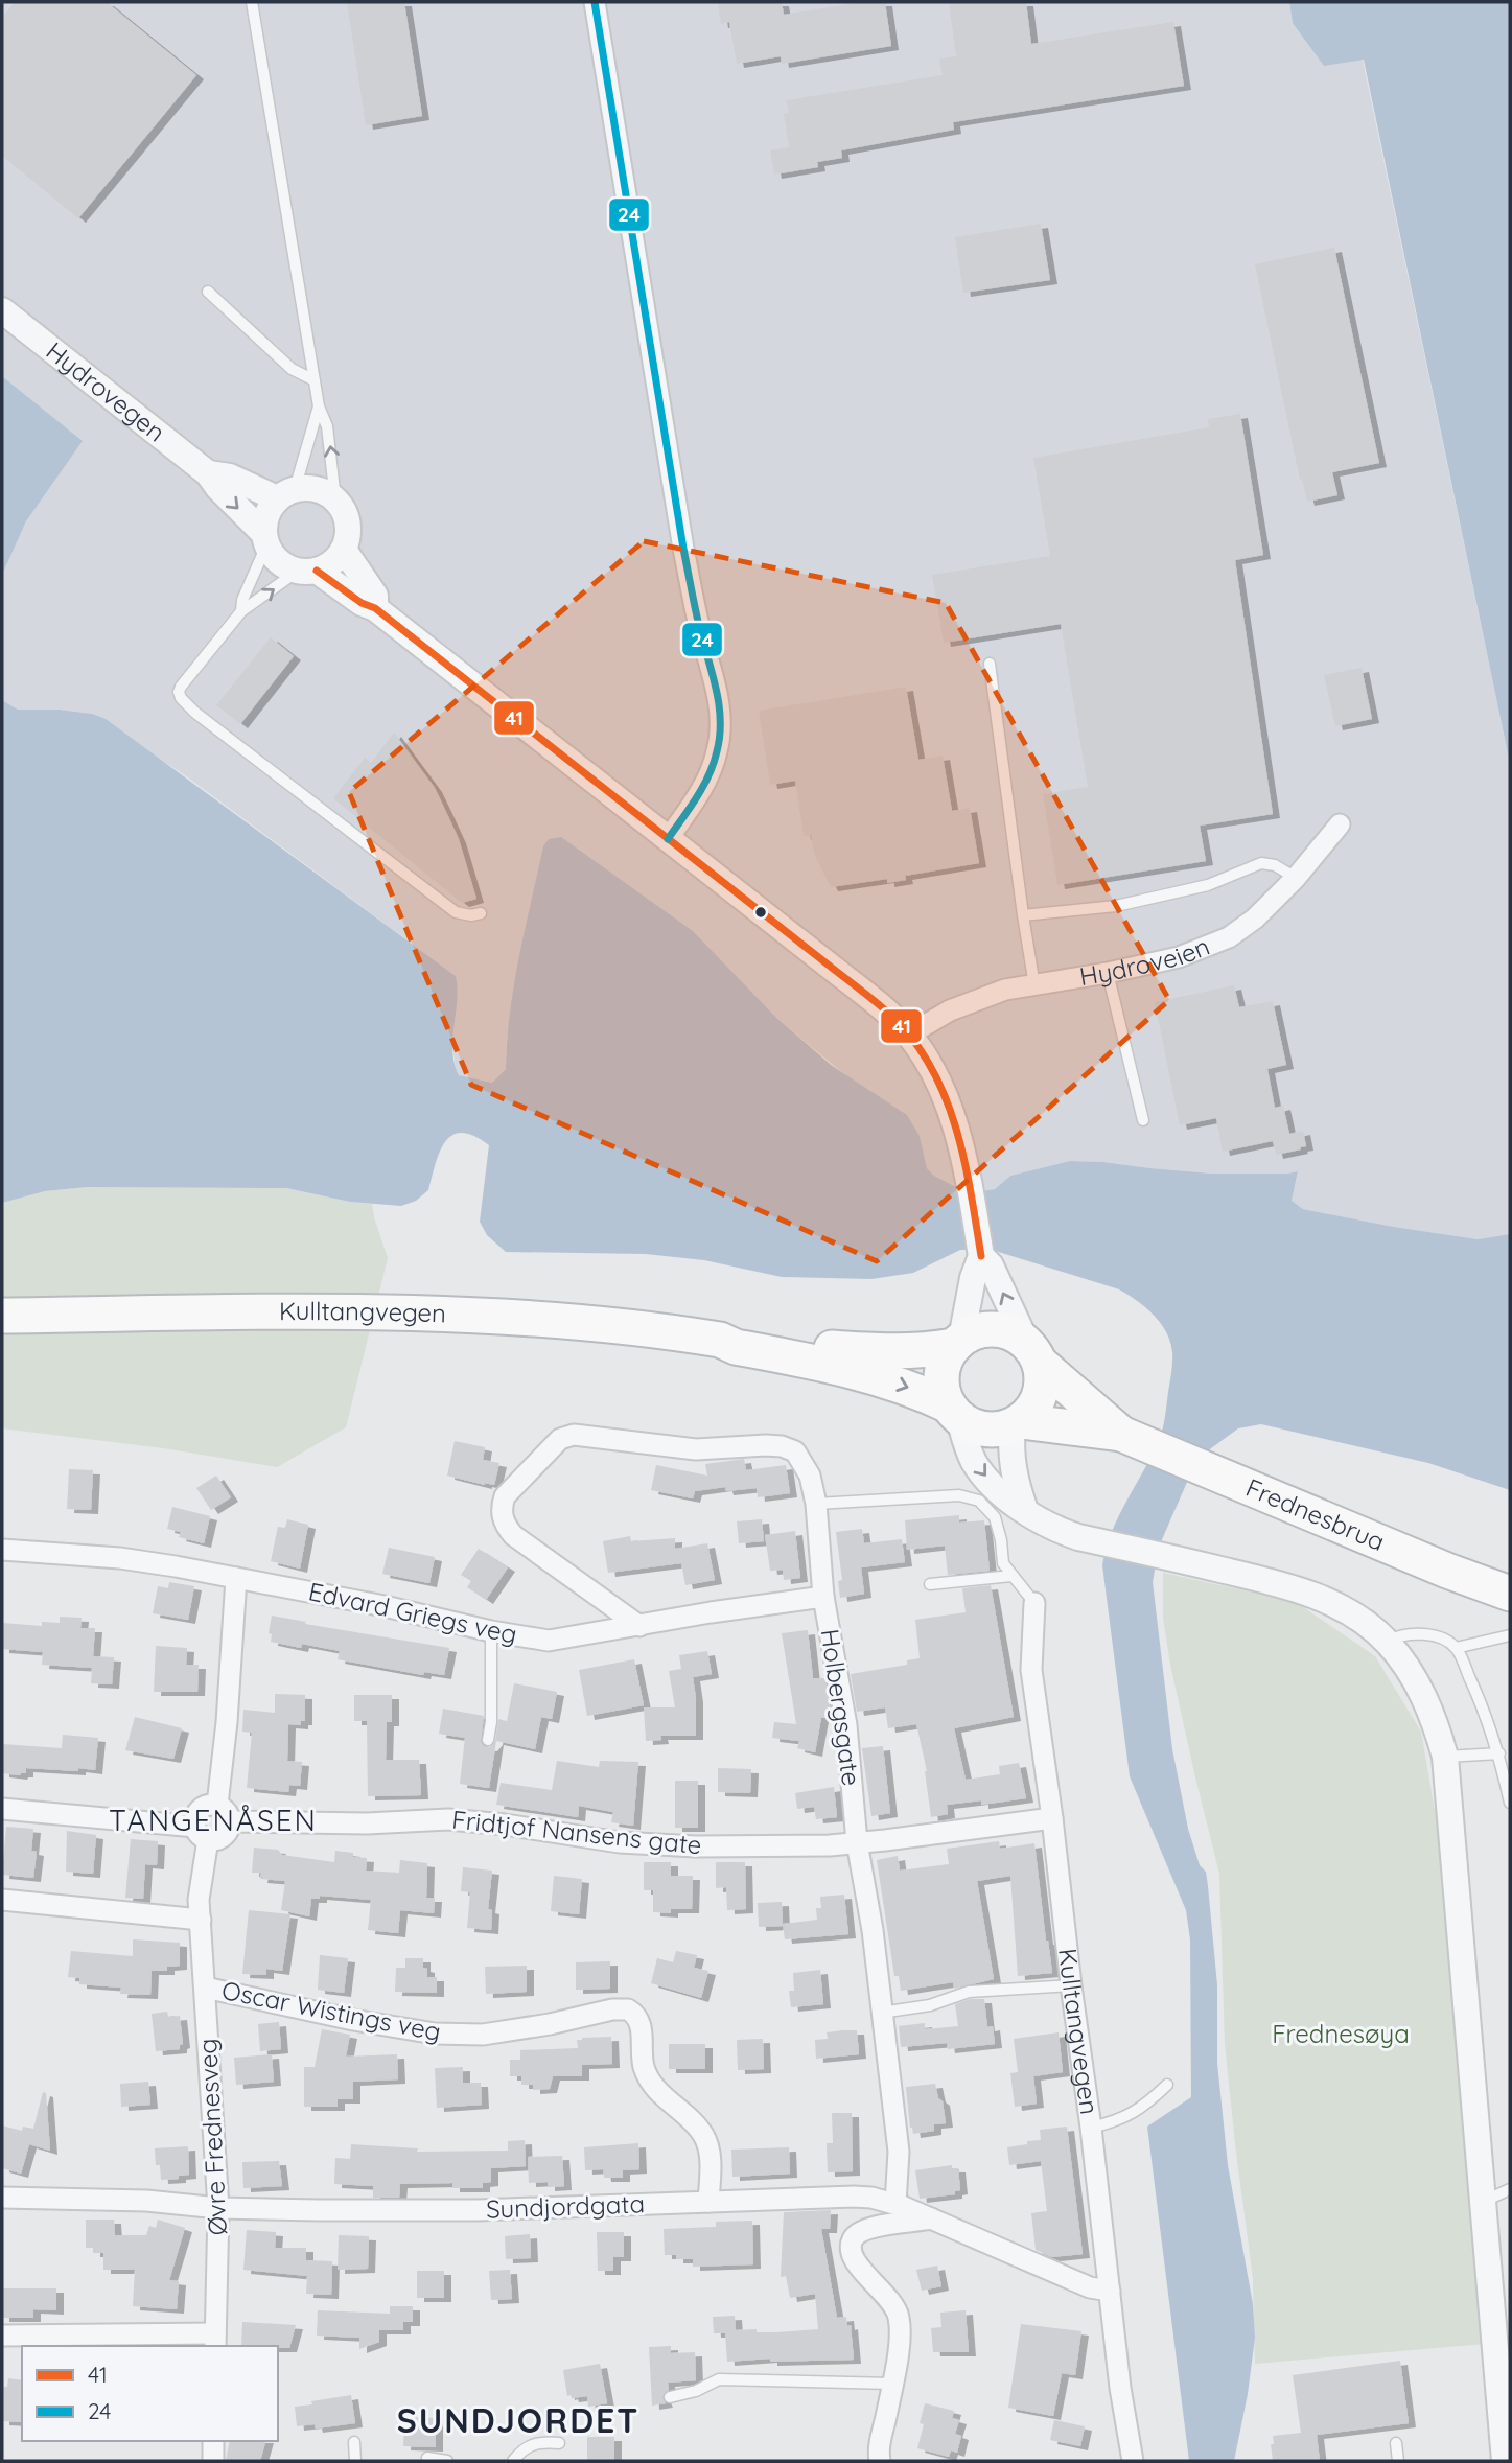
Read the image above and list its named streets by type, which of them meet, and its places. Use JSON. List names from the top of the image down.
{
  "streets": {
    "highway": ["Kulltangvegen", "Frednesbrua"],
    "street": [
      "Hydrovegen",
      "Hydroveien",
      "Edvard Griegs veg",
      "Holbergsgate",
      "Fridtjof Nansens gate",
      "Oscar Wistings veg",
      "Øvre Frednesveg",
      "Sundjordgata"
    ]
  },
  "crossings": [
    ["Kulltangvegen", "Fridtjof Nansens gate"],
    ["Kulltangvegen", "Sundjordgata"],
    ["Edvard Griegs veg", "Holbergsgate"],
    ["Holbergsgate", "Fridtjof Nansens gate"],
    ["Holbergsgate", "Sundjordgata"],
    ["Fridtjof Nansens gate", "Øvre Frednesveg"],
    ["Oscar Wistings veg", "Øvre Frednesveg"],
    ["Oscar Wistings veg", "Sundjordgata"],
    ["Øvre Frednesveg", "Sundjordgata"]
  ],
  "districts": ["TANGENÅSEN", "SUNDJORDET"],
  "parks": ["Frednesøya"],
  "lines": ["transit line 24", "transit line 41"],
  "legend": ["41", "24"]
}
